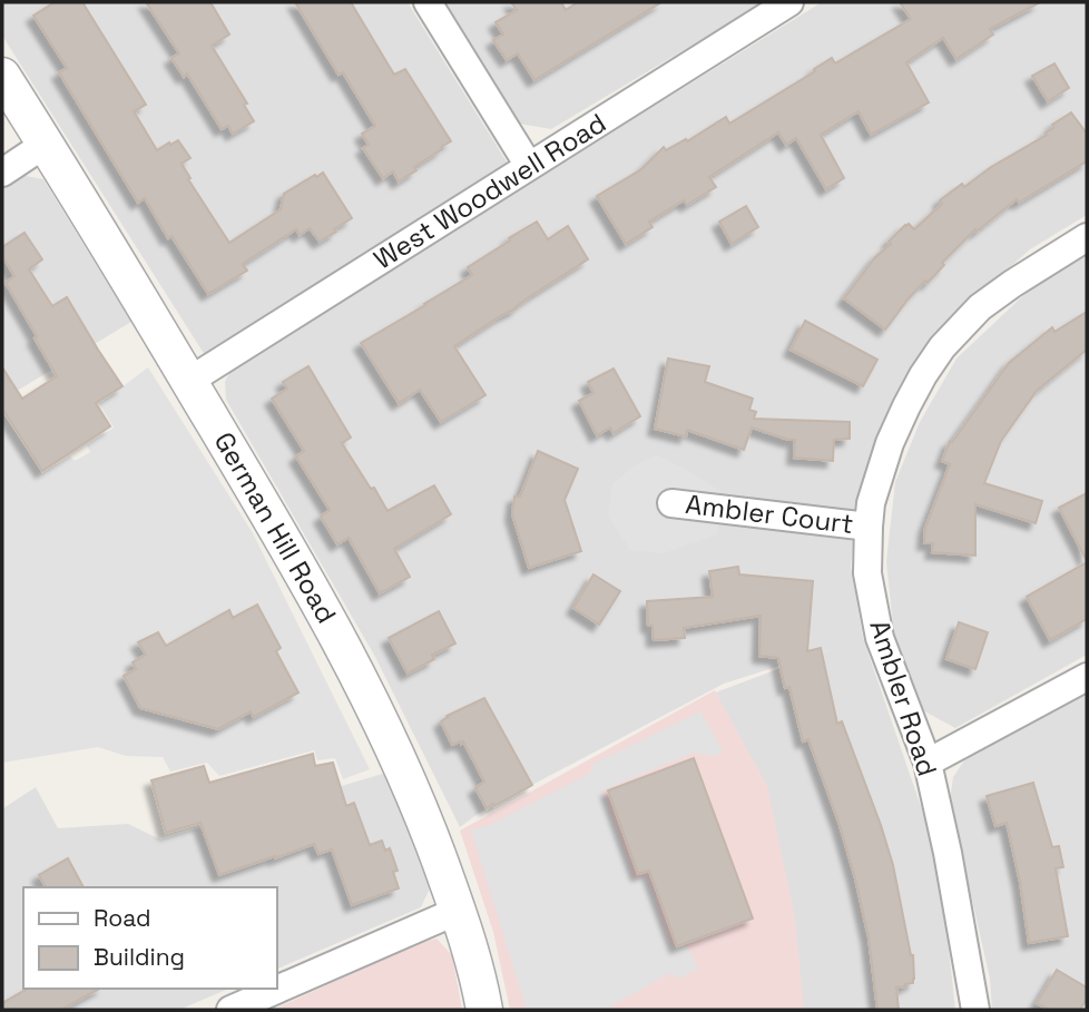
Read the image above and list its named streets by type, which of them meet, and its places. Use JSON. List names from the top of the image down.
{
  "streets": {
    "street": [
      "West Woodwell Road",
      "Ambler Court",
      "German Hill Road",
      "Ambler Road"
    ]
  },
  "crossings": [
    ["West Woodwell Road", "German Hill Road"],
    ["Ambler Court", "Ambler Road"]
  ],
  "legend": ["Road", "Building"]
}
